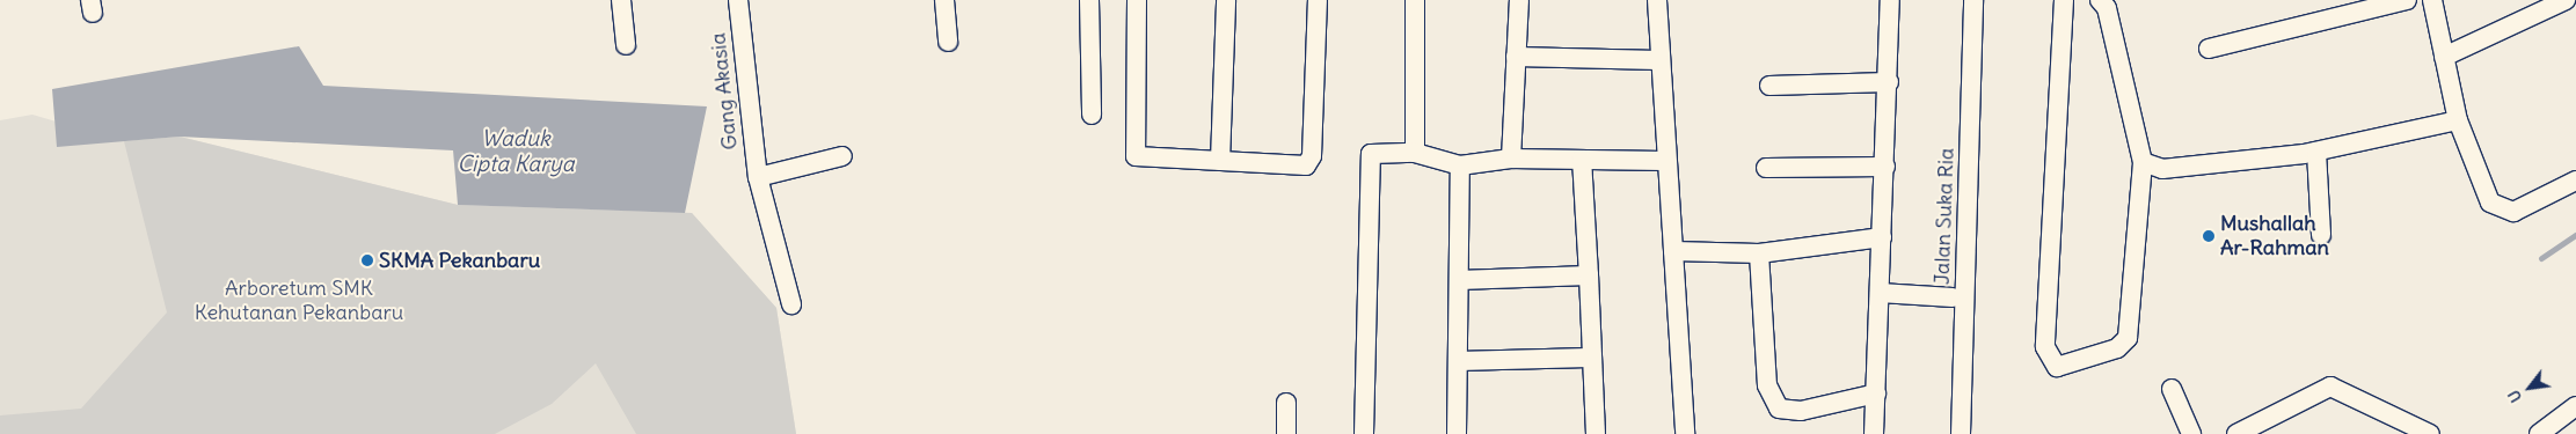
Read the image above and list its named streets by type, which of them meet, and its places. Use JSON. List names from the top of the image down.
{
  "streets": {
    "street": ["Gang Akasia", "Jalan Suka Ria"]
  },
  "water": ["Waduk Cipta Karya"],
  "parks": ["Arboretum SMK Kehutanan Pekanbaru"],
  "places": ["Mushallah Ar-Rahman", "SKMA Pekanbaru"],
  "north": "bottom left"
}
